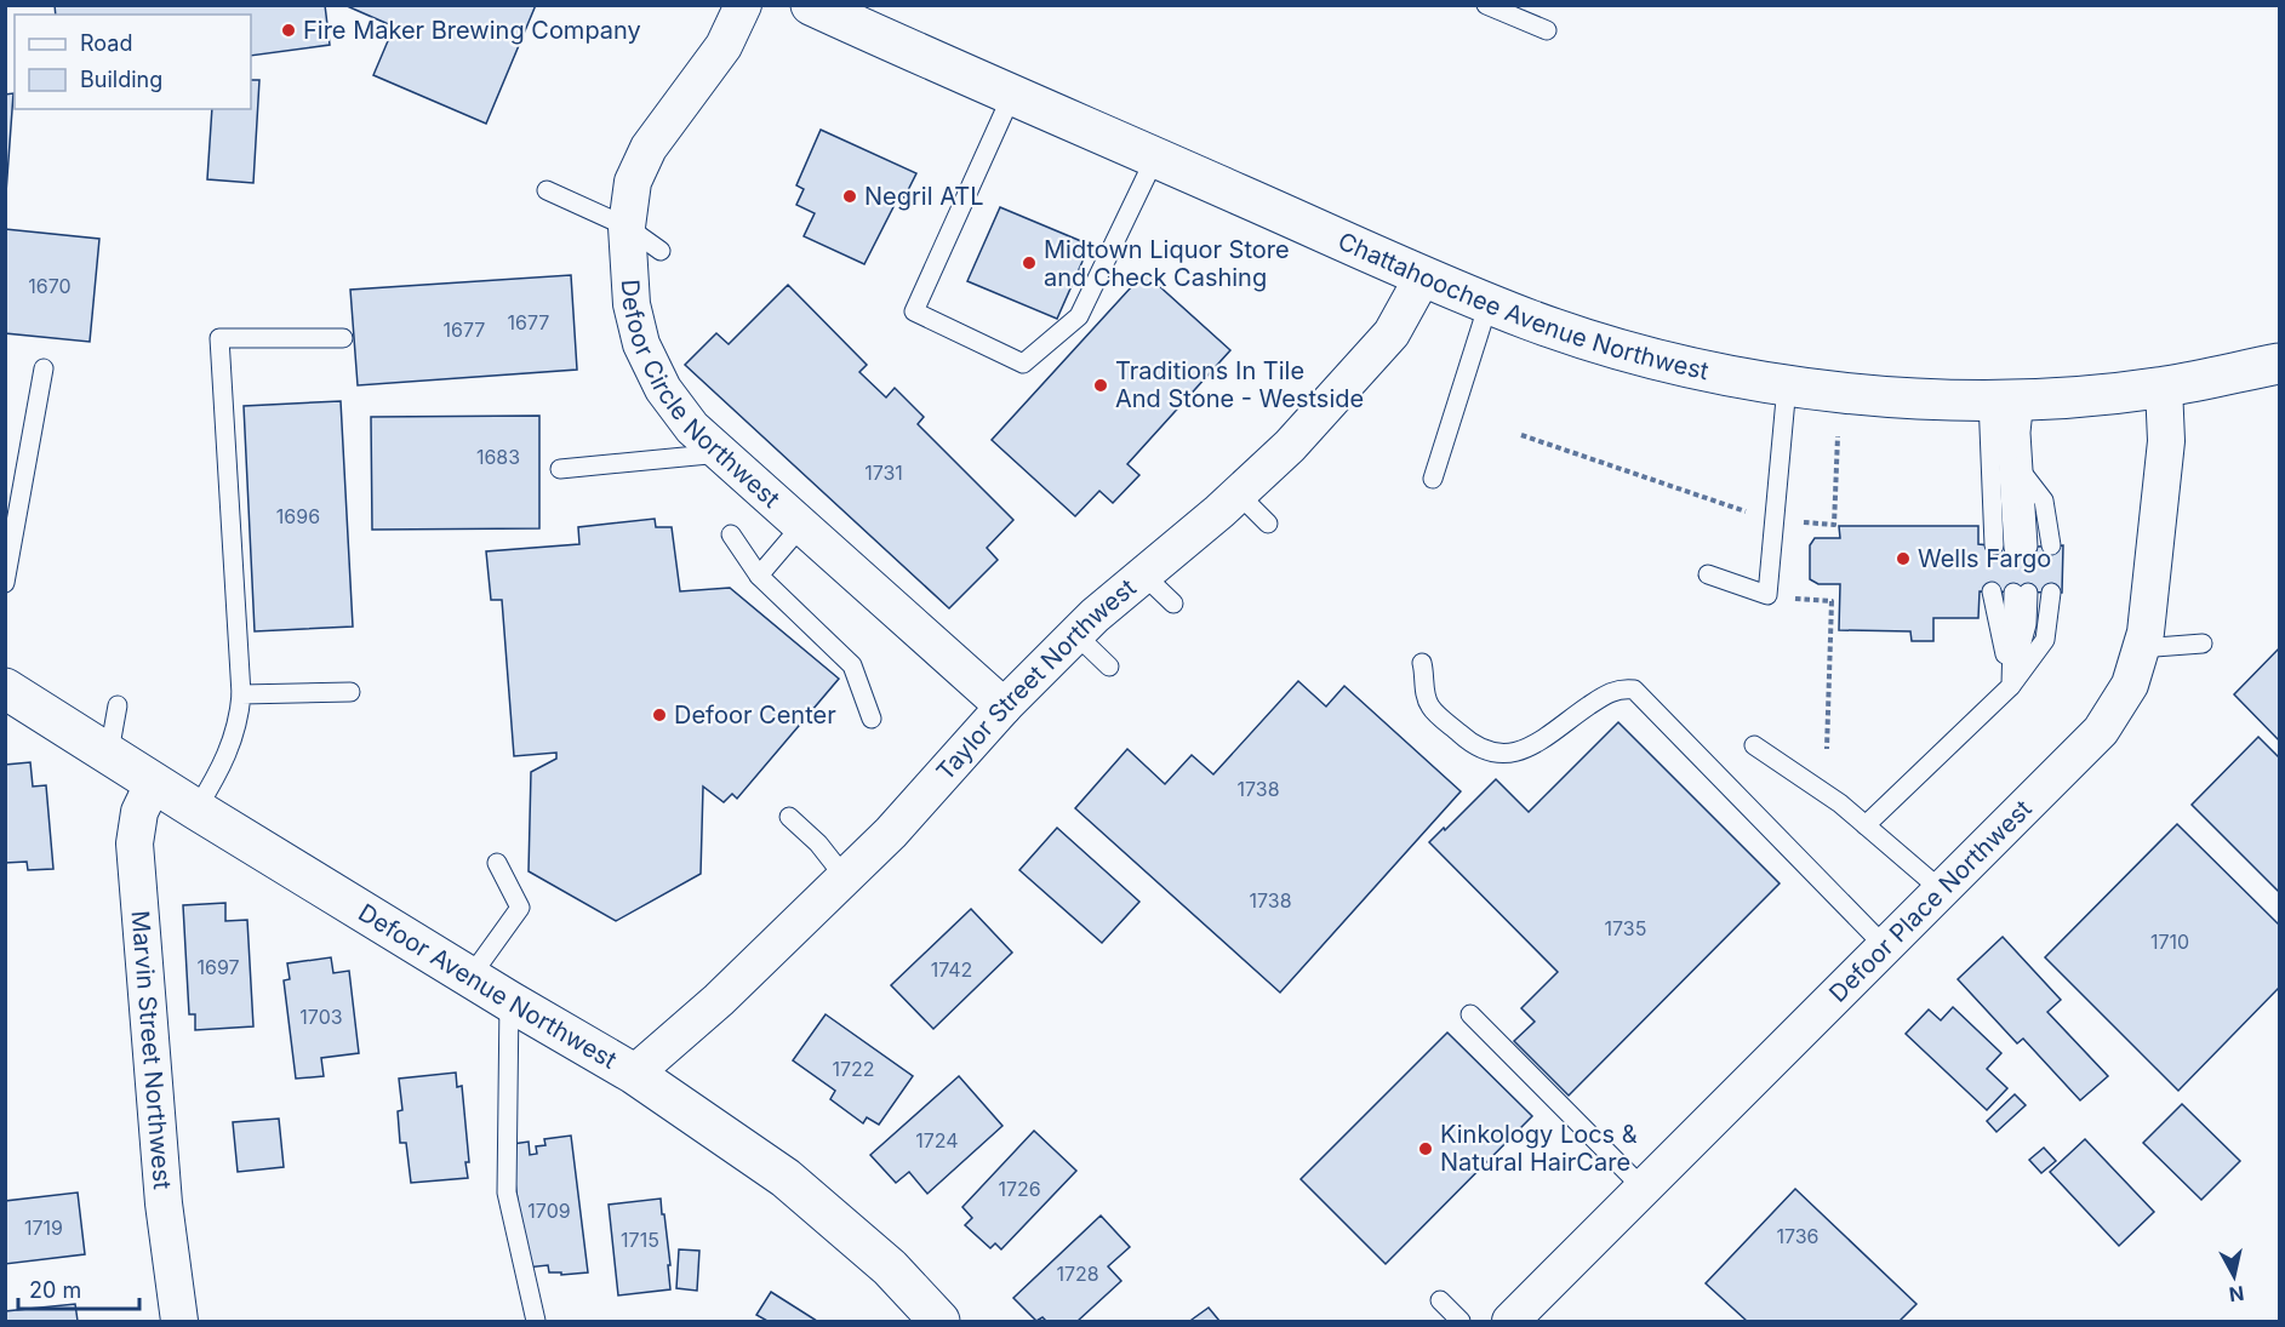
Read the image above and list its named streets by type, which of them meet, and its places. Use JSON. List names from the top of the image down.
{
  "streets": {
    "street": [
      "Chattahoochee Avenue Northwest",
      "Defoor Circle Northwest",
      "Taylor Street Northwest",
      "Defoor Place Northwest",
      "Defoor Avenue Northwest",
      "Marvin Street Northwest"
    ]
  },
  "crossings": [
    ["Chattahoochee Avenue Northwest", "Taylor Street Northwest"],
    ["Chattahoochee Avenue Northwest", "Defoor Place Northwest"],
    ["Defoor Circle Northwest", "Taylor Street Northwest"],
    ["Taylor Street Northwest", "Defoor Avenue Northwest"],
    ["Defoor Avenue Northwest", "Marvin Street Northwest"]
  ],
  "places": [
    "Fire Maker Brewing Company",
    "Negril ATL",
    "Midtown Liquor Store and Check Cashing",
    "Traditions In Tile And Stone - Westside",
    "Wells Fargo",
    "Defoor Center",
    "Kinkology Locs & Natural HairCare"
  ],
  "house_numbers": [
    "1670",
    "1677",
    "1677",
    "1683",
    "1731",
    "1696",
    "1738",
    "1738",
    "1735",
    "1710",
    "1697",
    "1742",
    "1703",
    "1722",
    "1724",
    "1726",
    "1709",
    "1719",
    "1736",
    "1715",
    "1728"
  ],
  "legend": ["Road", "Building"],
  "scale_bar": "20 m",
  "north": "bottom"
}
